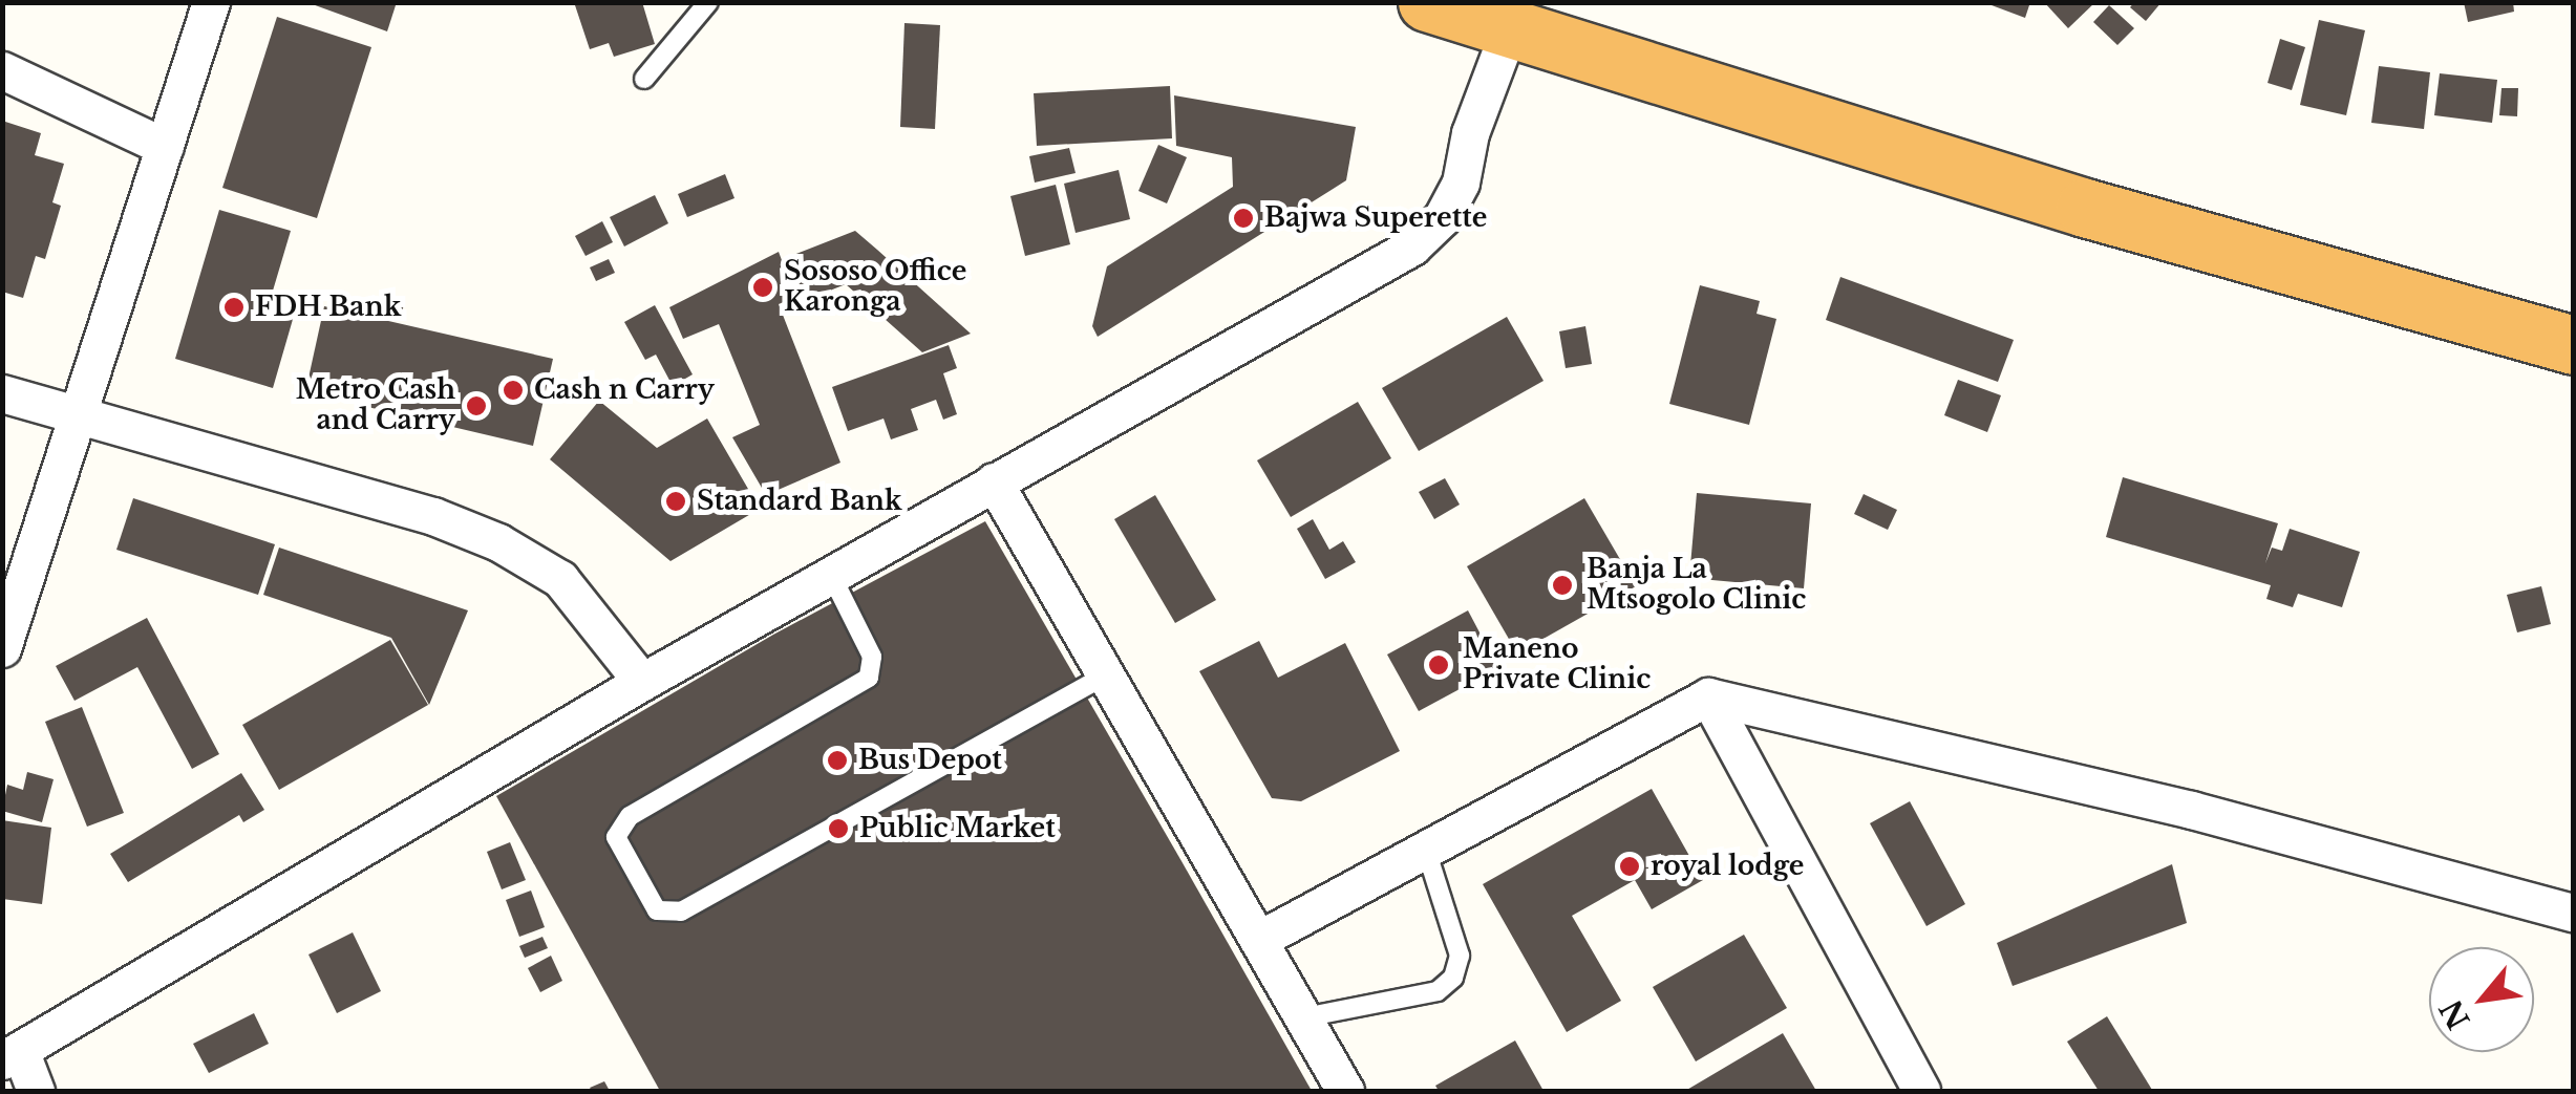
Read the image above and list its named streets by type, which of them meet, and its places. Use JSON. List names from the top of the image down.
{
  "places": [
    "Bajwa Superette",
    "Sososo Office Karonga",
    "FDH Bank",
    "Cash n Carry",
    "Metro Cash and Carry",
    "Standard Bank",
    "Banja La Mtsogolo Clinic",
    "Maneno Private Clinic",
    "Bus Depot",
    "Public Market",
    "royal lodge"
  ],
  "north": "bottom left"
}
